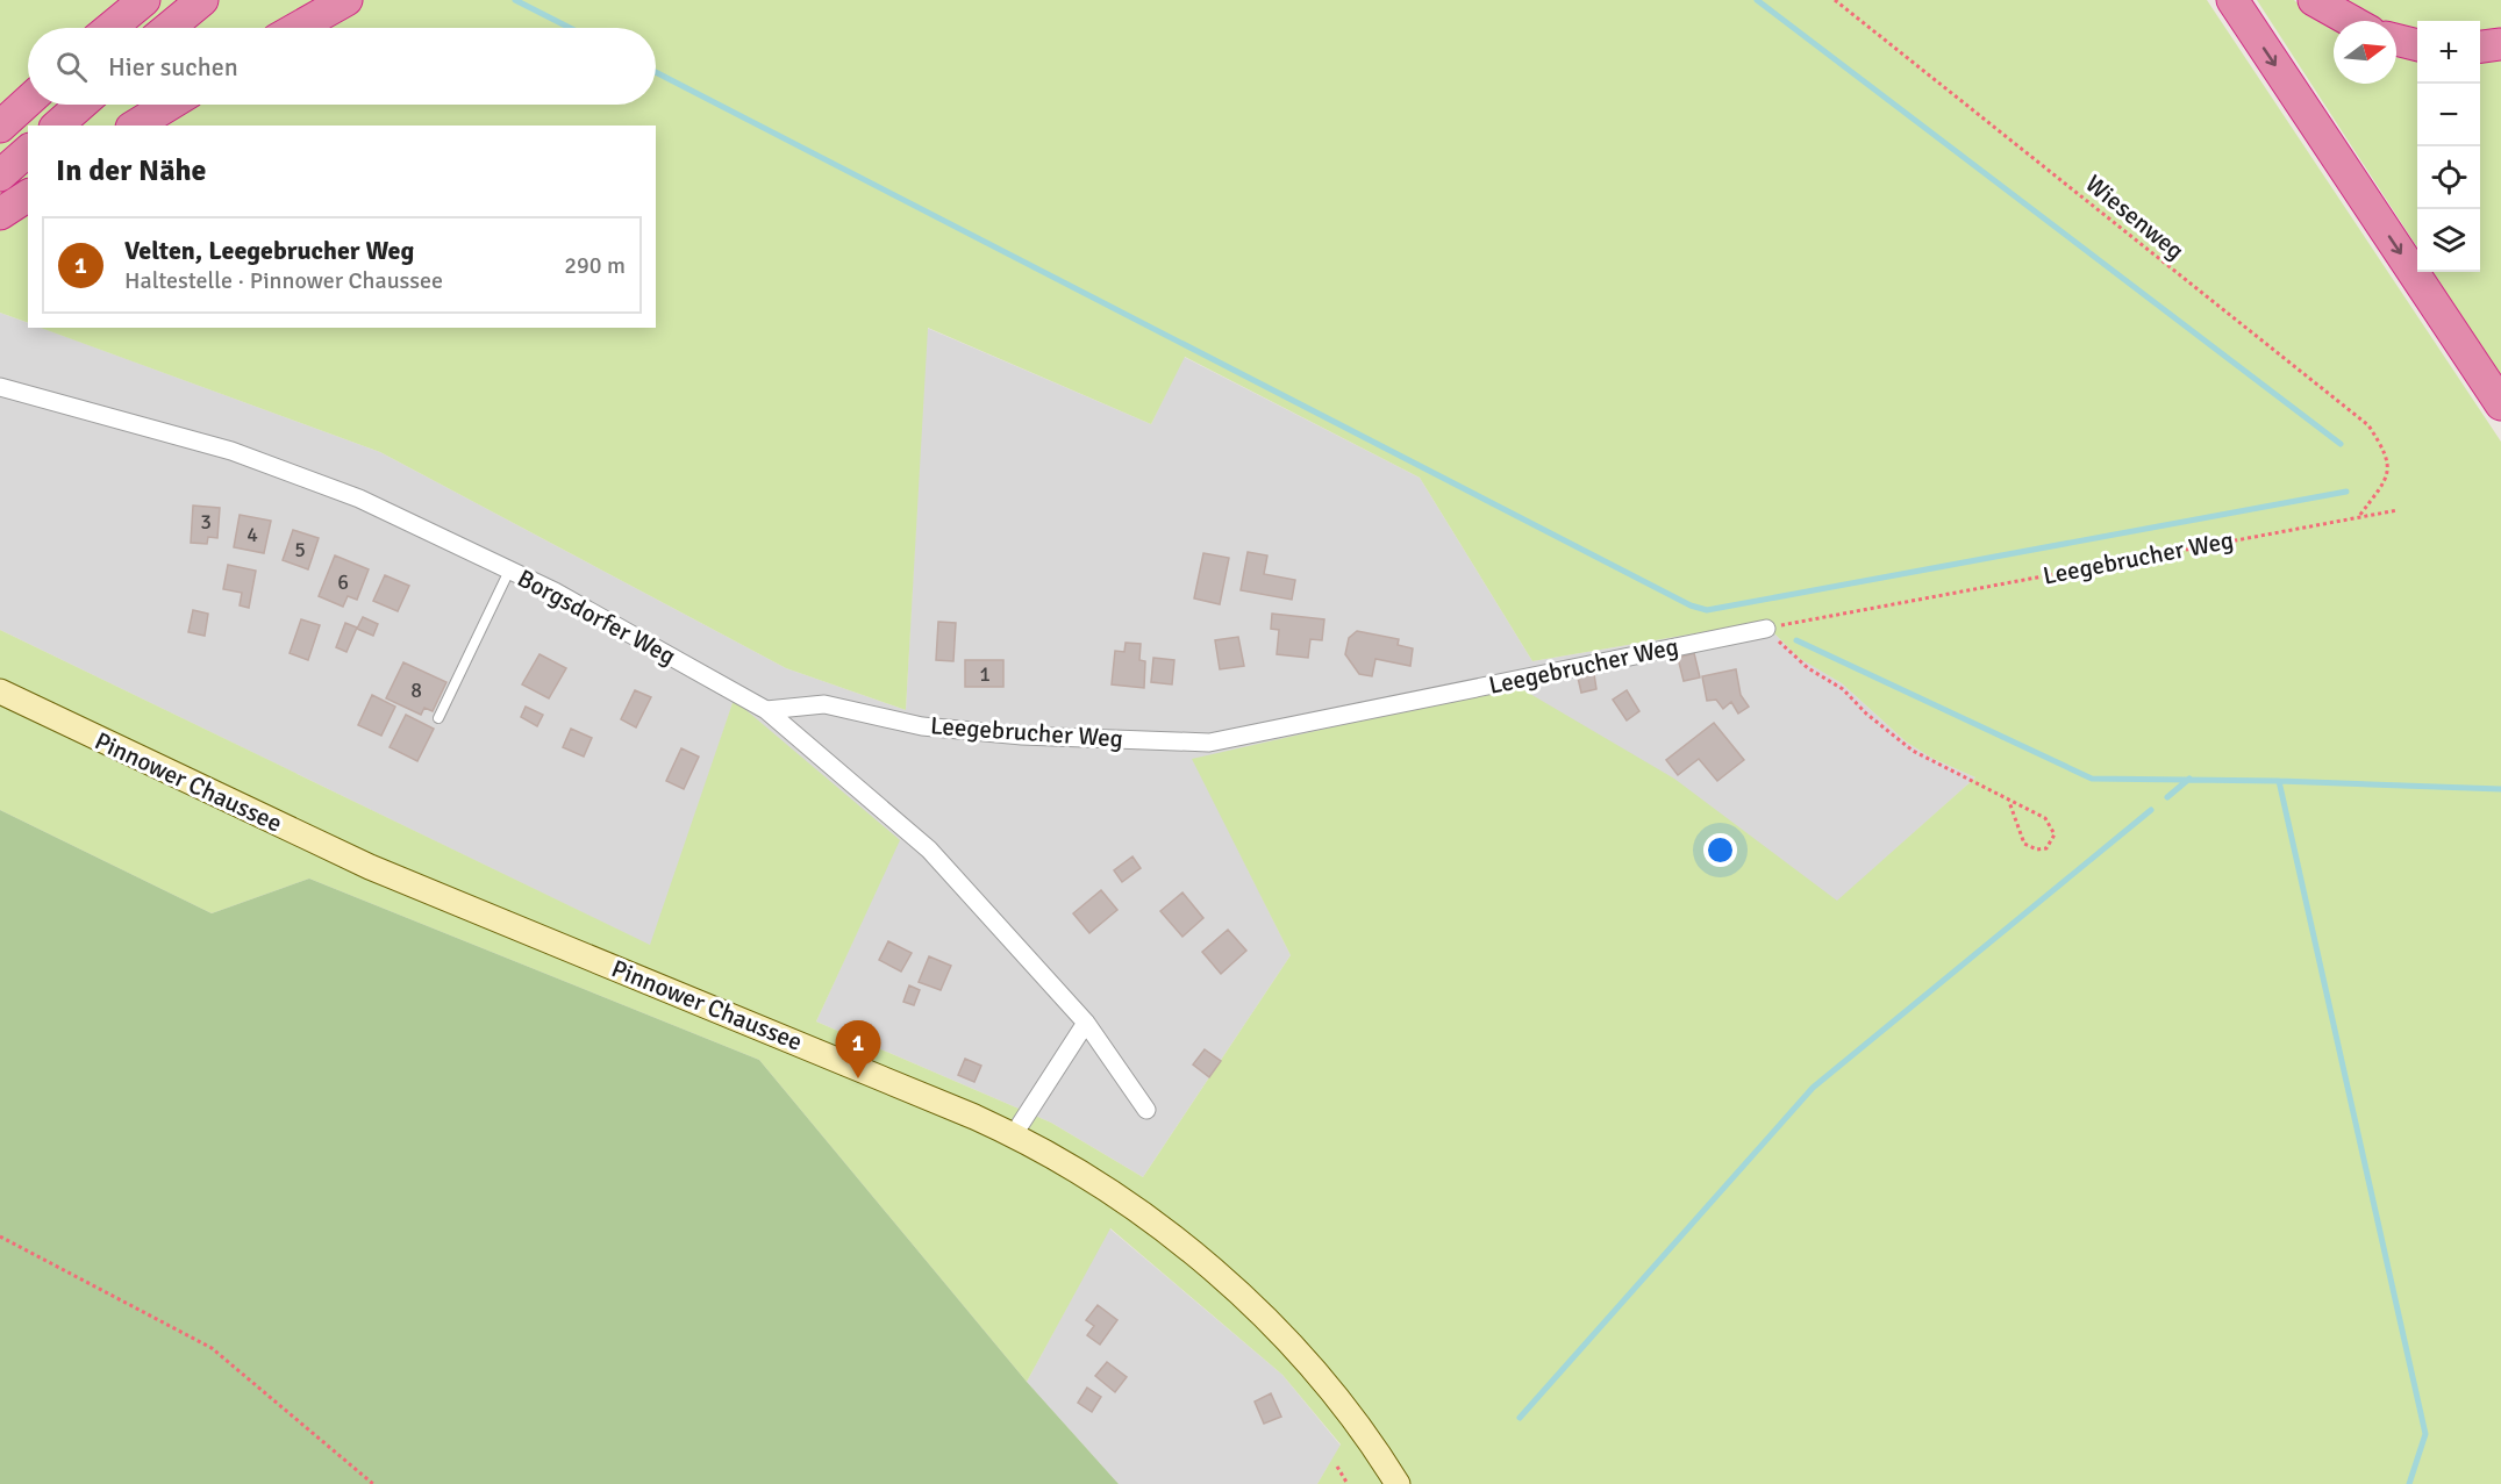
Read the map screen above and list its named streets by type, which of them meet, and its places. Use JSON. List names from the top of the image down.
{
  "streets": {
    "main road": ["Pinnower Chaussee"],
    "street": ["Leegebrucher Weg", "Borgsdorfer Weg"],
    "path": ["Wiesenweg"]
  },
  "crossings": [
    ["Wiesenweg", "Leegebrucher Weg"],
    ["Leegebrucher Weg", "Borgsdorfer Weg"]
  ],
  "house_numbers": [
    "3",
    "4",
    "5",
    "6",
    "1",
    "8"
  ],
  "north": "right",
  "page": {
    "map_buttons": ["+", "−"],
    "search": "Hier suchen",
    "heading": "In der Nähe",
    "list": [
      {
        "mark": "1",
        "name": "Velten, Leegebrucher Weg",
        "note": "Haltestelle · Pinnower Chaussee",
        "value": "290 m"
      }
    ],
    "pins": "1"
  }
}
